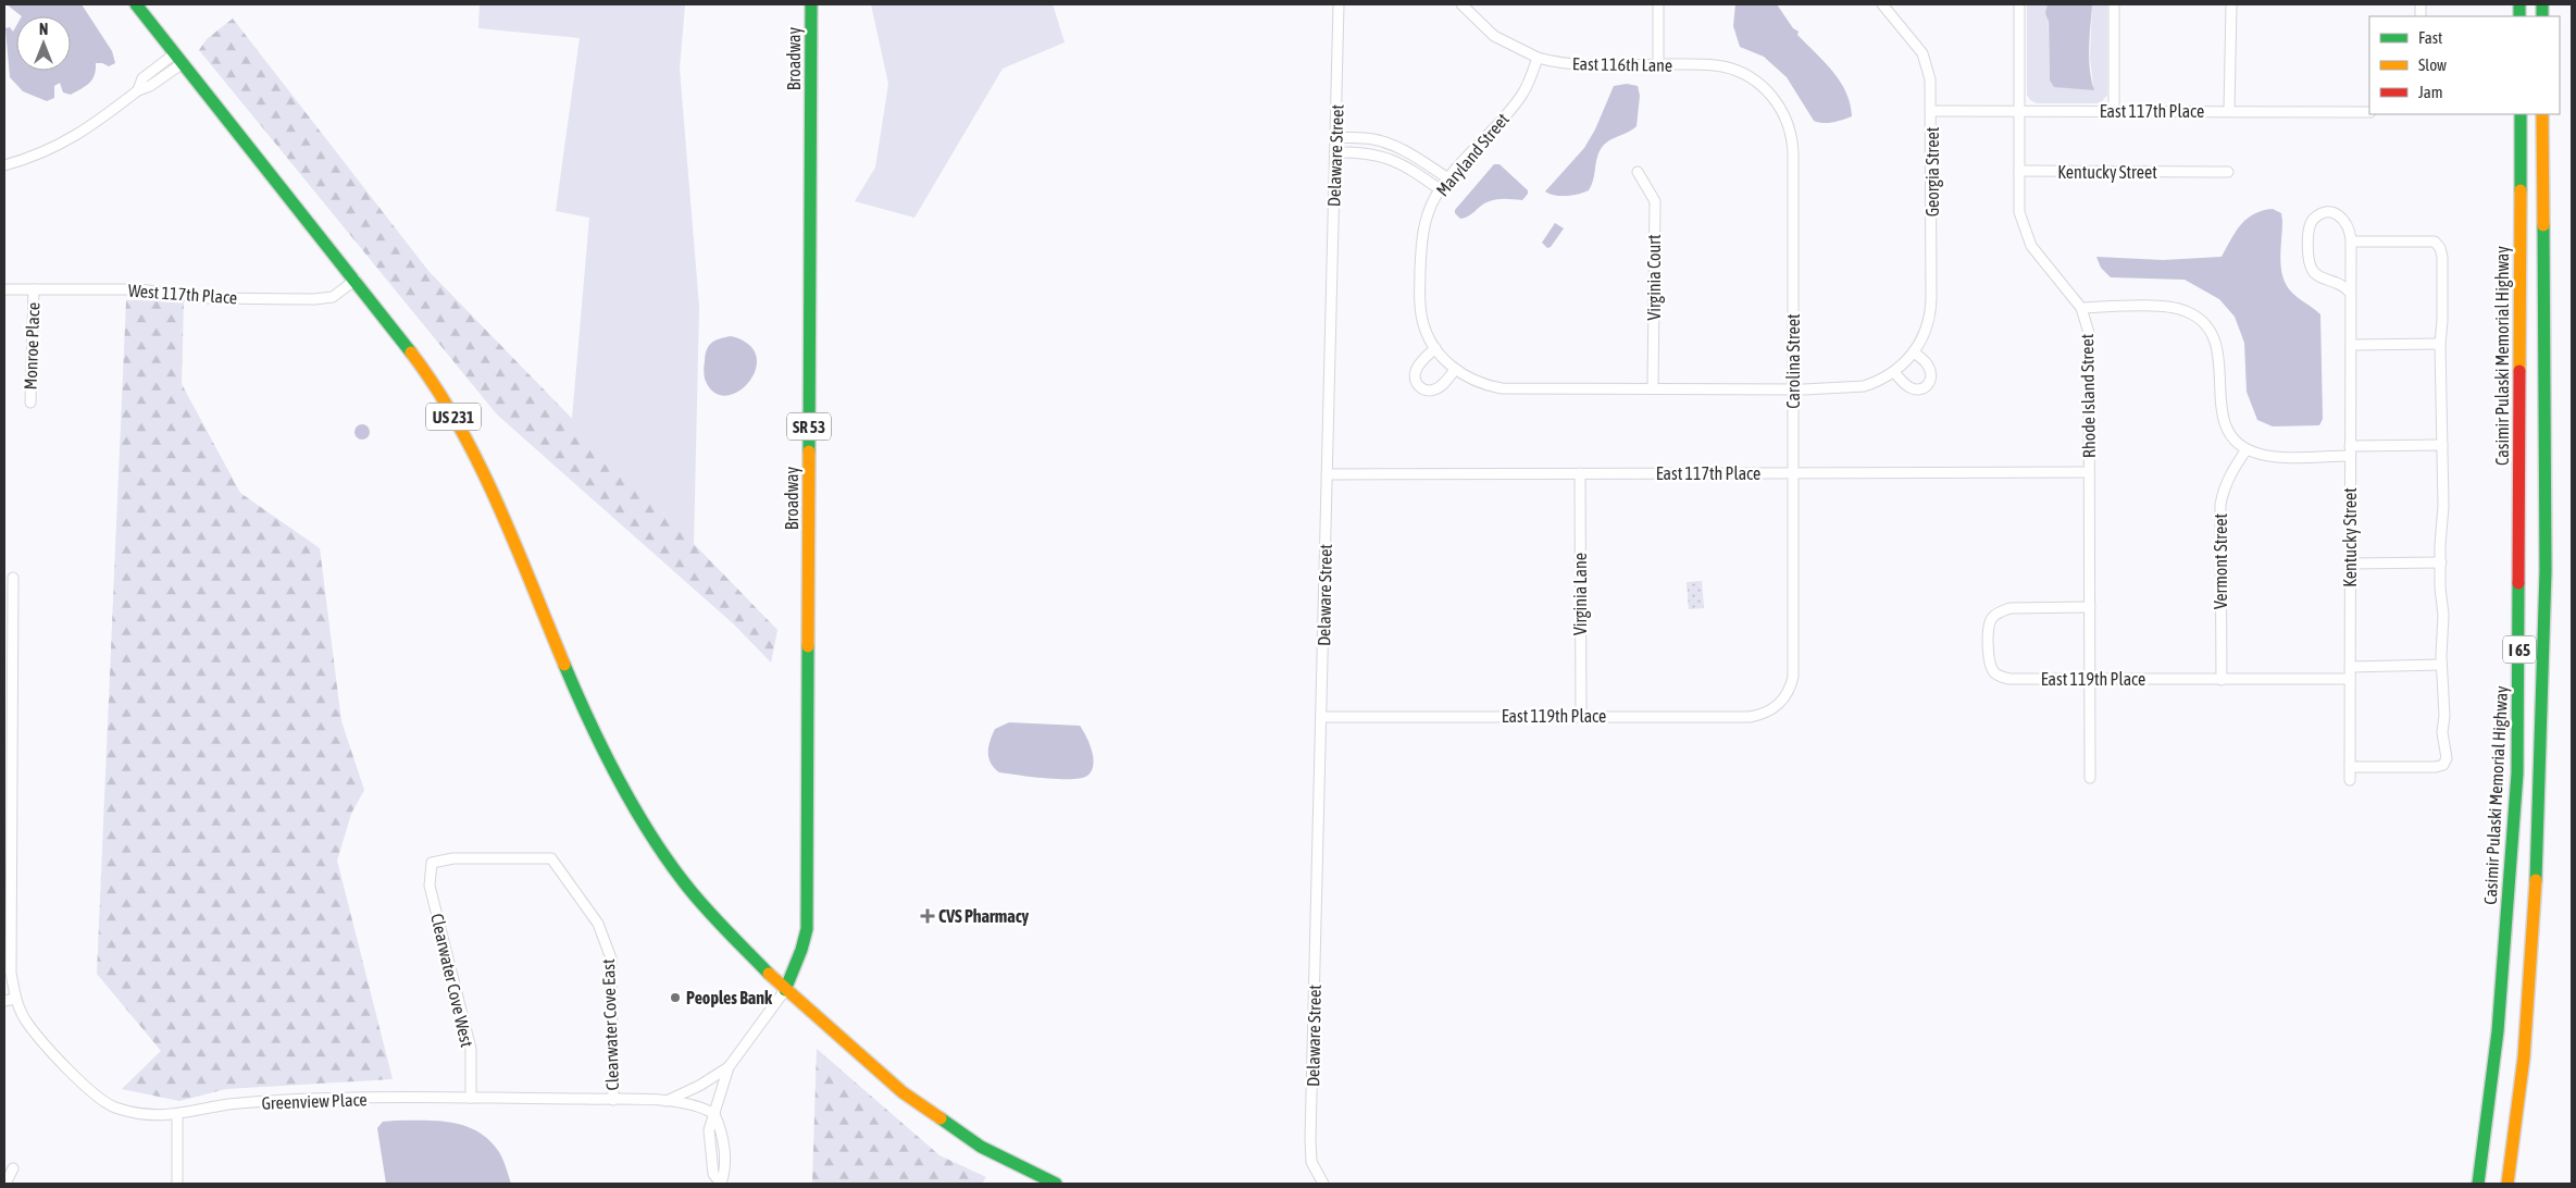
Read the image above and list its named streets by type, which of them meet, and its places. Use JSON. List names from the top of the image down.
{
  "streets": {
    "main road": [
      "Broadway",
      "Casimir Pulaski Memorial Highway",
      "US 231",
      "SR 53",
      "I 65"
    ],
    "street": [
      "East 116th Lane",
      "East 117th Place",
      "Maryland Street",
      "Delaware Street",
      "Georgia Street",
      "Kentucky Street",
      "Virginia Court",
      "West 117th Place",
      "Monroe Place",
      "Carolina Street",
      "Rhode Island Street",
      "Vermont Street",
      "Virginia Lane",
      "East 119th Place",
      "Clearwater Cove West",
      "Clearwater Cove East",
      "Greenview Place"
    ]
  },
  "crossings": [
    ["Broadway", "US 231"],
    ["East 116th Lane", "Maryland Street"],
    ["East 116th Lane", "Carolina Street"],
    ["East 117th Place", "Delaware Street"],
    ["East 117th Place", "Georgia Street"],
    ["East 117th Place", "Carolina Street"],
    ["East 117th Place", "Rhode Island Street"],
    ["East 117th Place", "Virginia Lane"],
    ["Maryland Street", "Virginia Court"],
    ["Delaware Street", "East 119th Place"],
    ["Georgia Street", "Carolina Street"],
    ["Kentucky Street", "Rhode Island Street"],
    ["Kentucky Street", "East 119th Place"],
    ["West 117th Place", "Monroe Place"],
    ["West 117th Place", "US 231"],
    ["Carolina Street", "East 119th Place"],
    ["Rhode Island Street", "East 119th Place"],
    ["Vermont Street", "East 119th Place"],
    ["Virginia Lane", "East 119th Place"],
    ["Clearwater Cove West", "Clearwater Cove East"],
    ["Clearwater Cove West", "Greenview Place"],
    ["Clearwater Cove East", "Greenview Place"]
  ],
  "places": {
    "health": ["CVS Pharmacy"],
    "other": ["Peoples Bank"]
  },
  "legend": ["Fast", "Slow", "Jam"],
  "north": "top"
}
